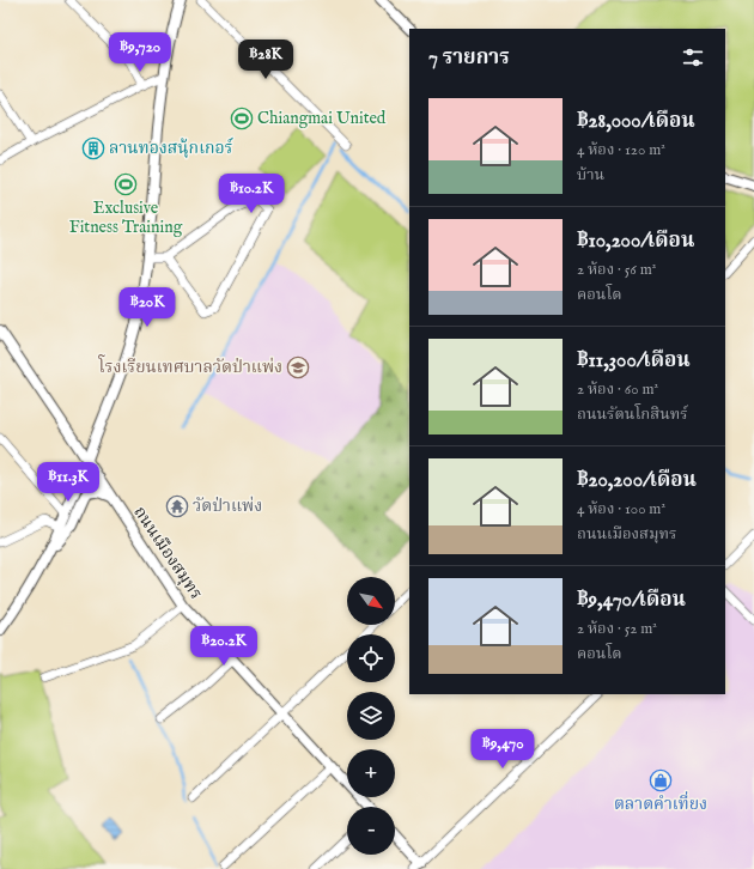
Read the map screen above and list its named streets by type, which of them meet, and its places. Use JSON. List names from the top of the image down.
{
  "streets": {
    "street": ["ถนนเมืองสมุทร"]
  },
  "places": {
    "sports": ["Chiangmai United", "Exclusive Fitness Training"],
    "building": ["ลานทองสนุ้กเกอร์"],
    "school or university": ["โรงเรียนเทศบาลวัดป่าแพ่ง"],
    "temple": ["วัดป่าแพ่ง"],
    "shop": ["ตลาดคำเที่ยง"]
  },
  "north": "bottom right",
  "page": {
    "heading": "7 รายการ",
    "price": [
      "฿9,720",
      "฿28K",
      "฿10.2K",
      "฿20K",
      "฿11.3K",
      "฿20.2K",
      "฿9,470"
    ],
    "list": [
      {
        "name": "฿28,000/เดือน",
        "note": "4 ห้อง · 120 m² · บ้าน"
      },
      {
        "name": "฿10,200/เดือน",
        "note": "2 ห้อง · 56 m² · คอนโด"
      },
      {
        "name": "฿11,300/เดือน",
        "note": "2 ห้อง · 60 m² · ถนนรัตนโกสินทร์"
      },
      {
        "name": "฿20,200/เดือน",
        "note": "4 ห้อง · 100 m² · ถนนเมืองสมุทร"
      },
      {
        "name": "฿9,470/เดือน",
        "note": "2 ห้อง · 52 m² · คอนโด"
      }
    ],
    "map_buttons": ["+", "−"]
  }
}
